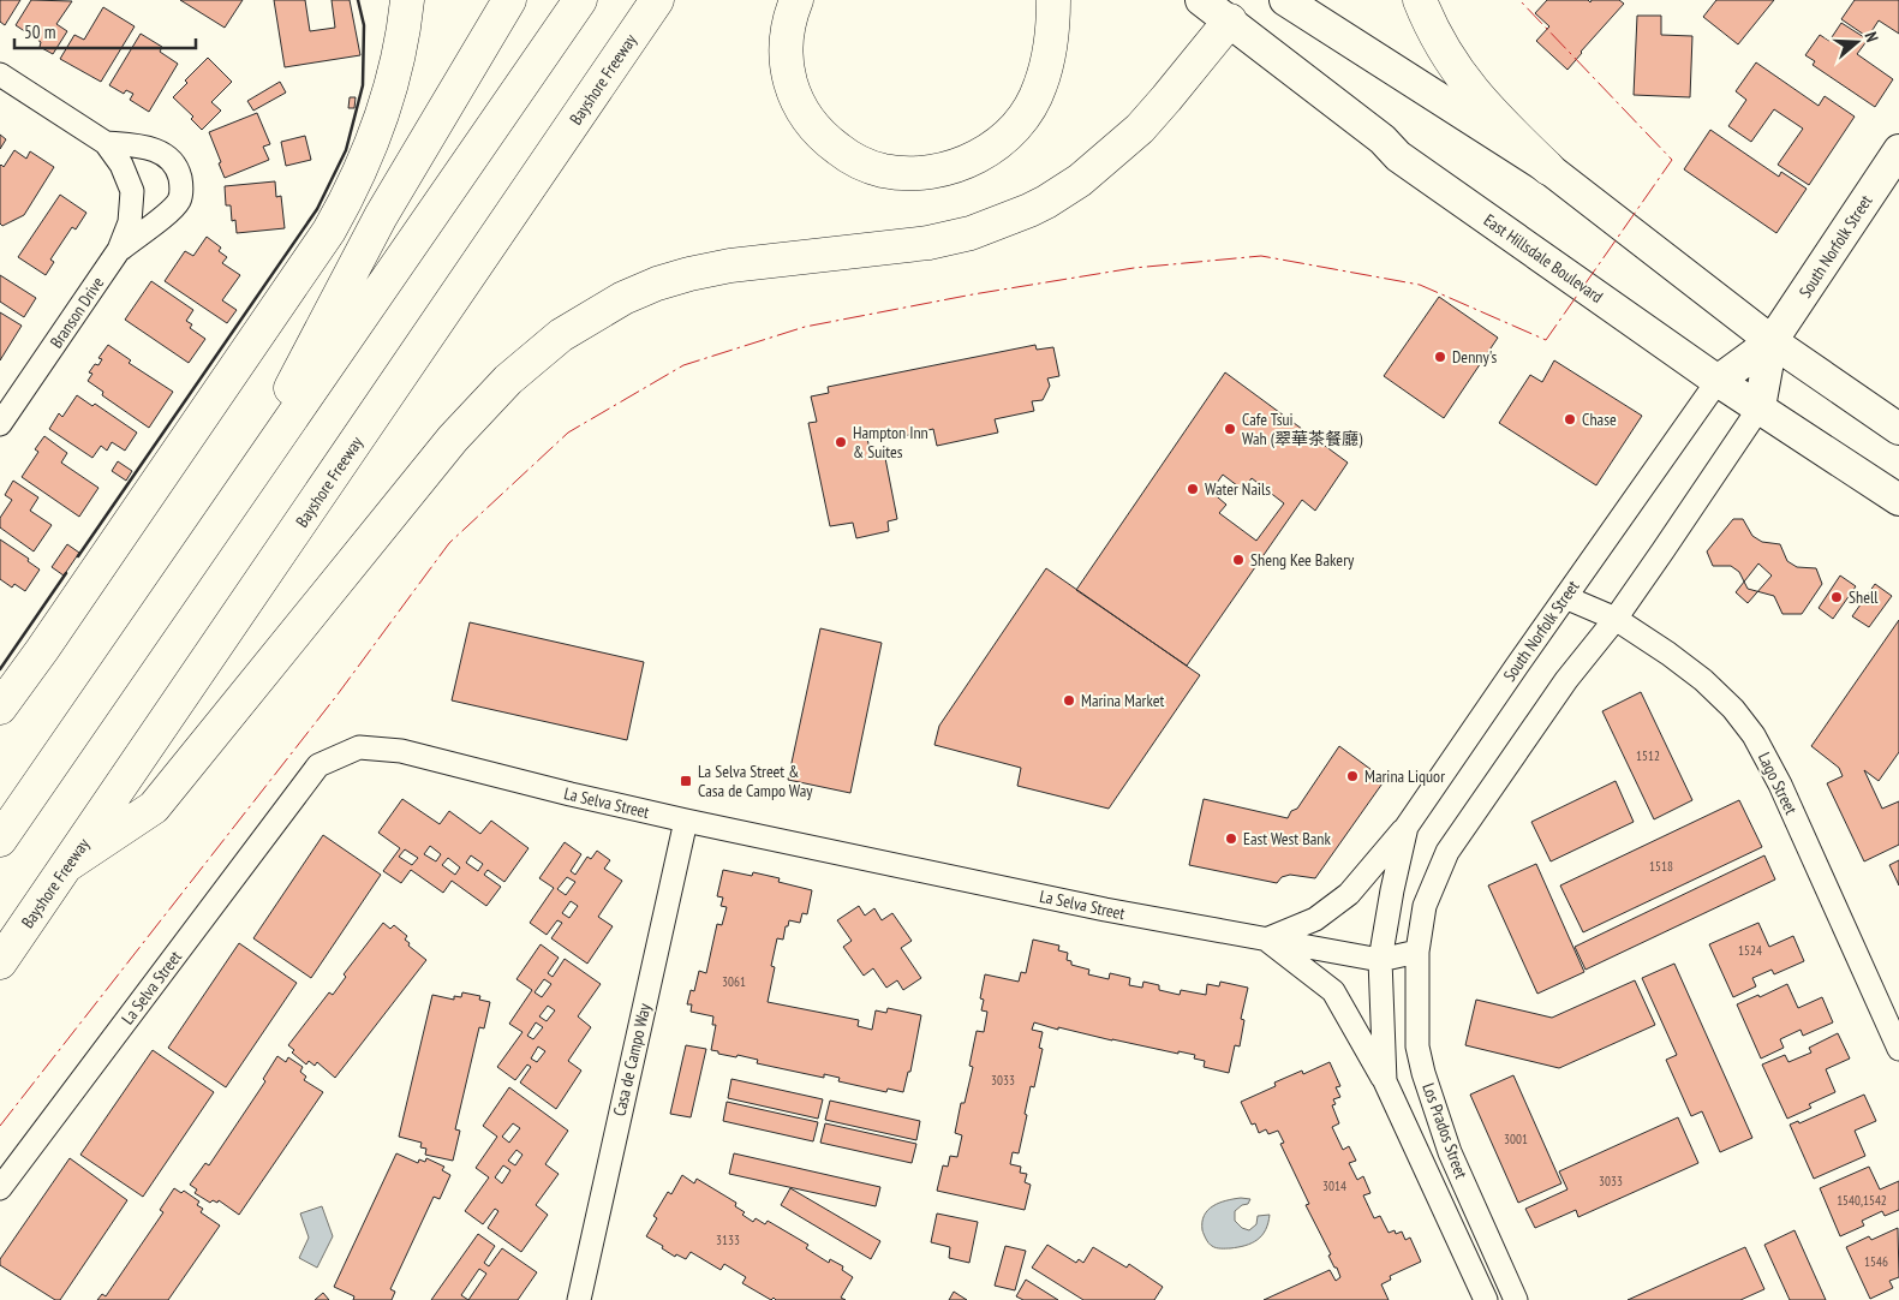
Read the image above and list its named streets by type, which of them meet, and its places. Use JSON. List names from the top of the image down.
{
  "streets": {
    "highway": ["Bayshore Freeway"],
    "main road": ["South Norfolk Street", "East Hillsdale Boulevard"],
    "street": [
      "Branson Drive",
      "Lago Street",
      "La Selva Street",
      "Casa de Campo Way",
      "Los Prados Street"
    ]
  },
  "crossings": [
    ["South Norfolk Street", "East Hillsdale Boulevard"],
    ["South Norfolk Street", "Lago Street"],
    ["South Norfolk Street", "La Selva Street"],
    ["South Norfolk Street", "Los Prados Street"],
    ["La Selva Street", "Casa de Campo Way"],
    ["La Selva Street", "Los Prados Street"]
  ],
  "places": {
    "other": [
      "Denny's",
      "Chase",
      "Cafe Tsui Wah (翠華茶餐廳)",
      "Hampton Inn & Suites",
      "Water Nails",
      "Sheng Kee Bakery",
      "Shell",
      "Marina Market",
      "Marina Liquor",
      "East West Bank"
    ],
    "transit": ["La Selva Street & Casa de Campo Way"]
  },
  "house_numbers": [
    "1512",
    "1518",
    "1524",
    "3061",
    "3033",
    "3001",
    "3033",
    "3014",
    "1540,1542",
    "3133",
    "1546"
  ],
  "scale_bar": "50 m",
  "north": "right"
}
